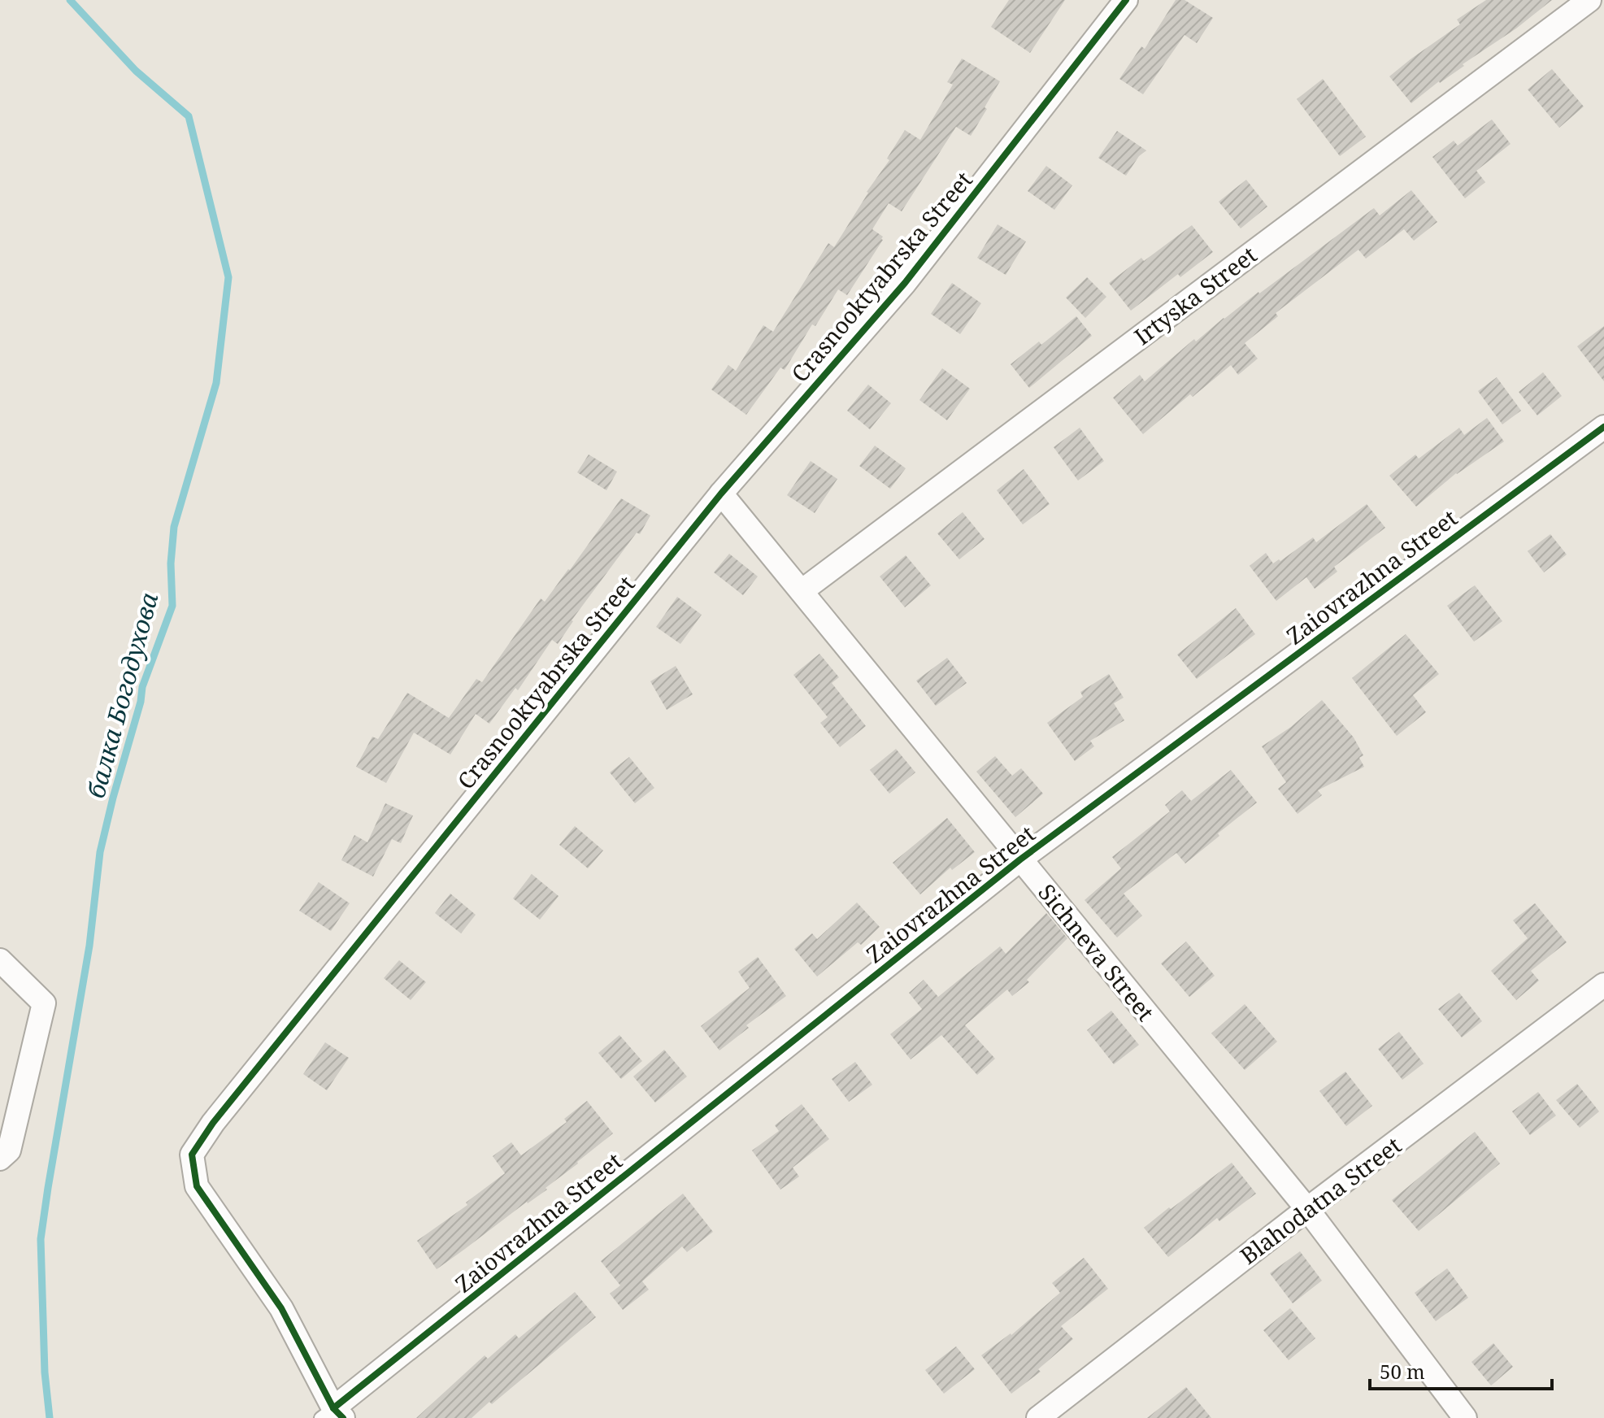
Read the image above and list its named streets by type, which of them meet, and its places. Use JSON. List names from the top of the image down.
{
  "streets": {
    "street": [
      "Crasnooktyabrska Street",
      "Irtyska Street",
      "Zaiovrazhna Street",
      "Sichneva Street",
      "Blahodatna Street"
    ]
  },
  "crossings": [
    ["Crasnooktyabrska Street", "Zaiovrazhna Street"],
    ["Crasnooktyabrska Street", "Sichneva Street"],
    ["Irtyska Street", "Sichneva Street"],
    ["Zaiovrazhna Street", "Sichneva Street"],
    ["Sichneva Street", "Blahodatna Street"]
  ],
  "water": ["балка Богодухова"],
  "scale_bar": "50 m"
}
